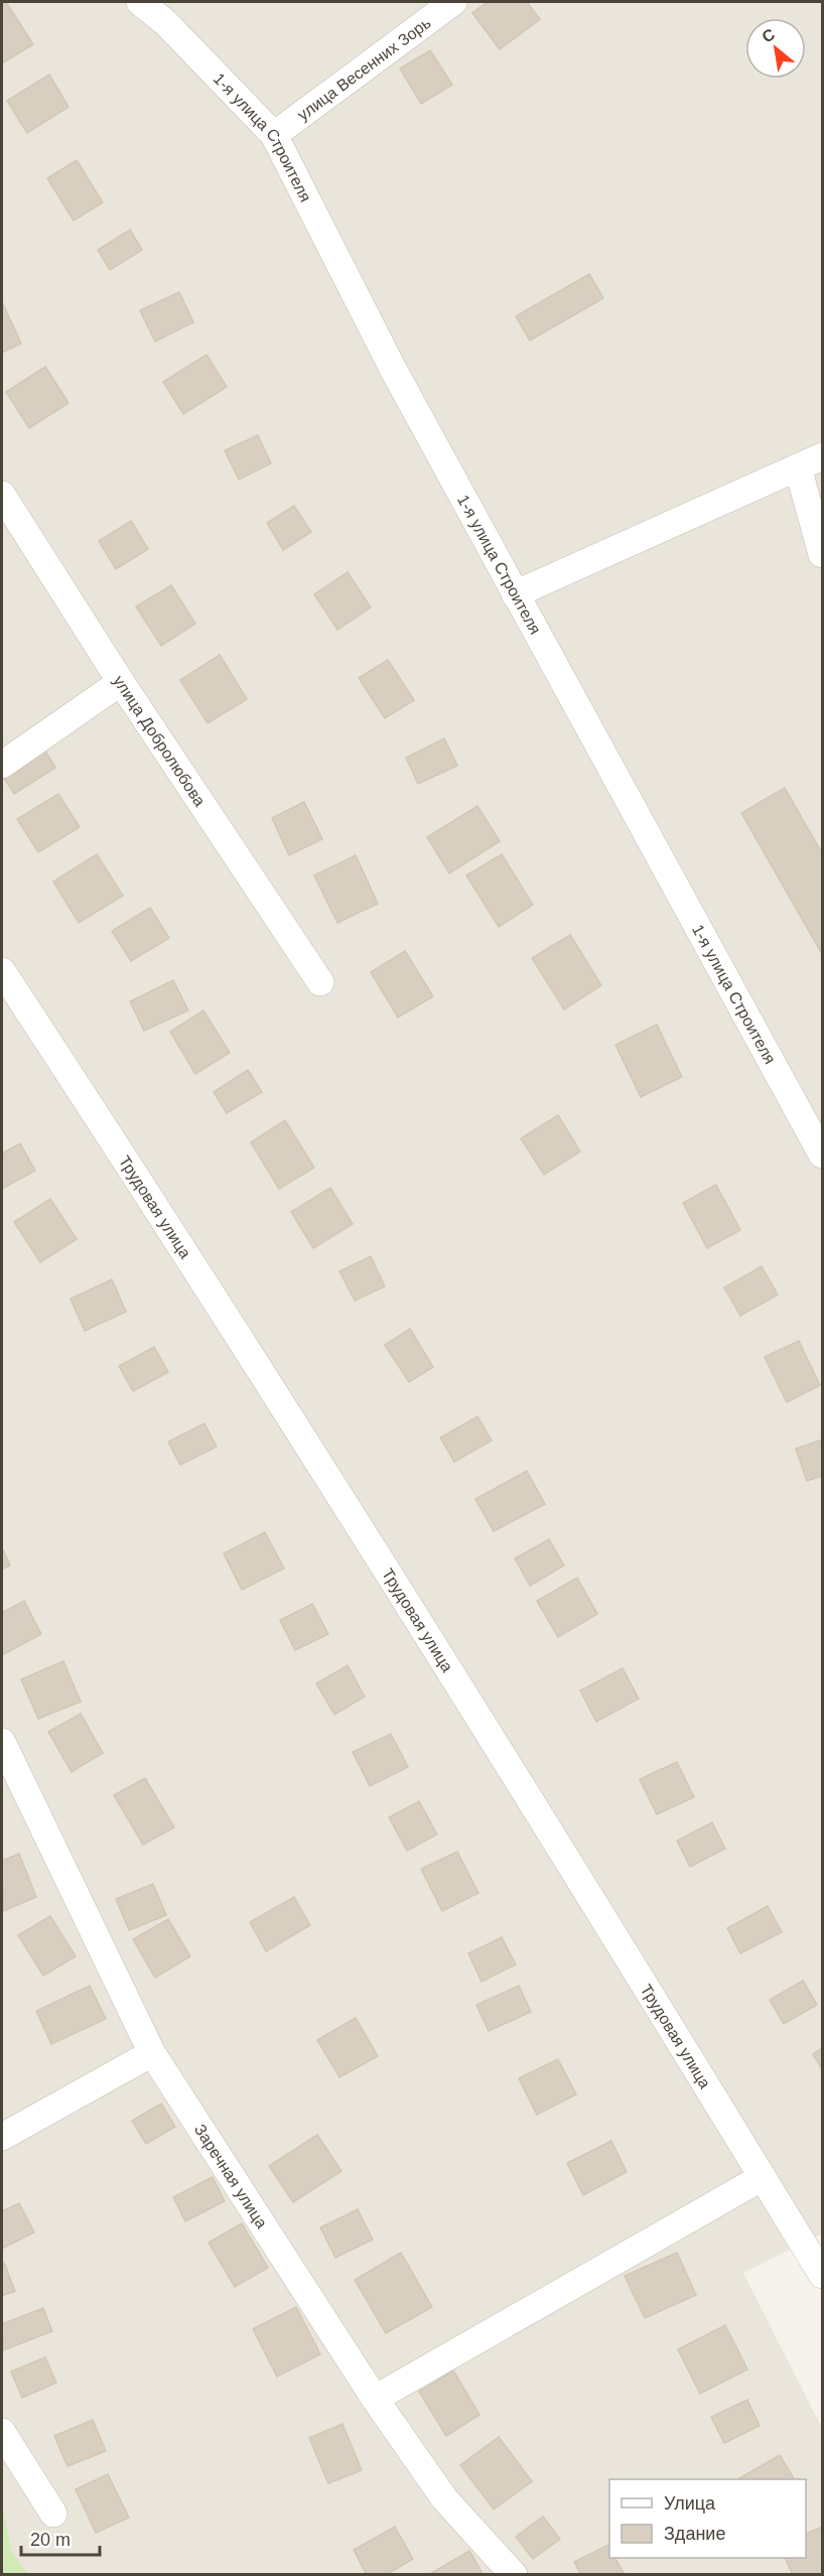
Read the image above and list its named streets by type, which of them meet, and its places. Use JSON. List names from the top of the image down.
{
  "streets": {
    "street": [
      "улица Весенних Зорь",
      "1-я улица Строителя",
      "улица Добролюбова",
      "Трудовая улица",
      "Заречная улица"
    ]
  },
  "crossings": [
    ["улица Весенних Зорь", "1-я улица Строителя"]
  ],
  "legend": ["Улица", "Здание"],
  "scale_bar": "20 m",
  "north": "top left"
}
